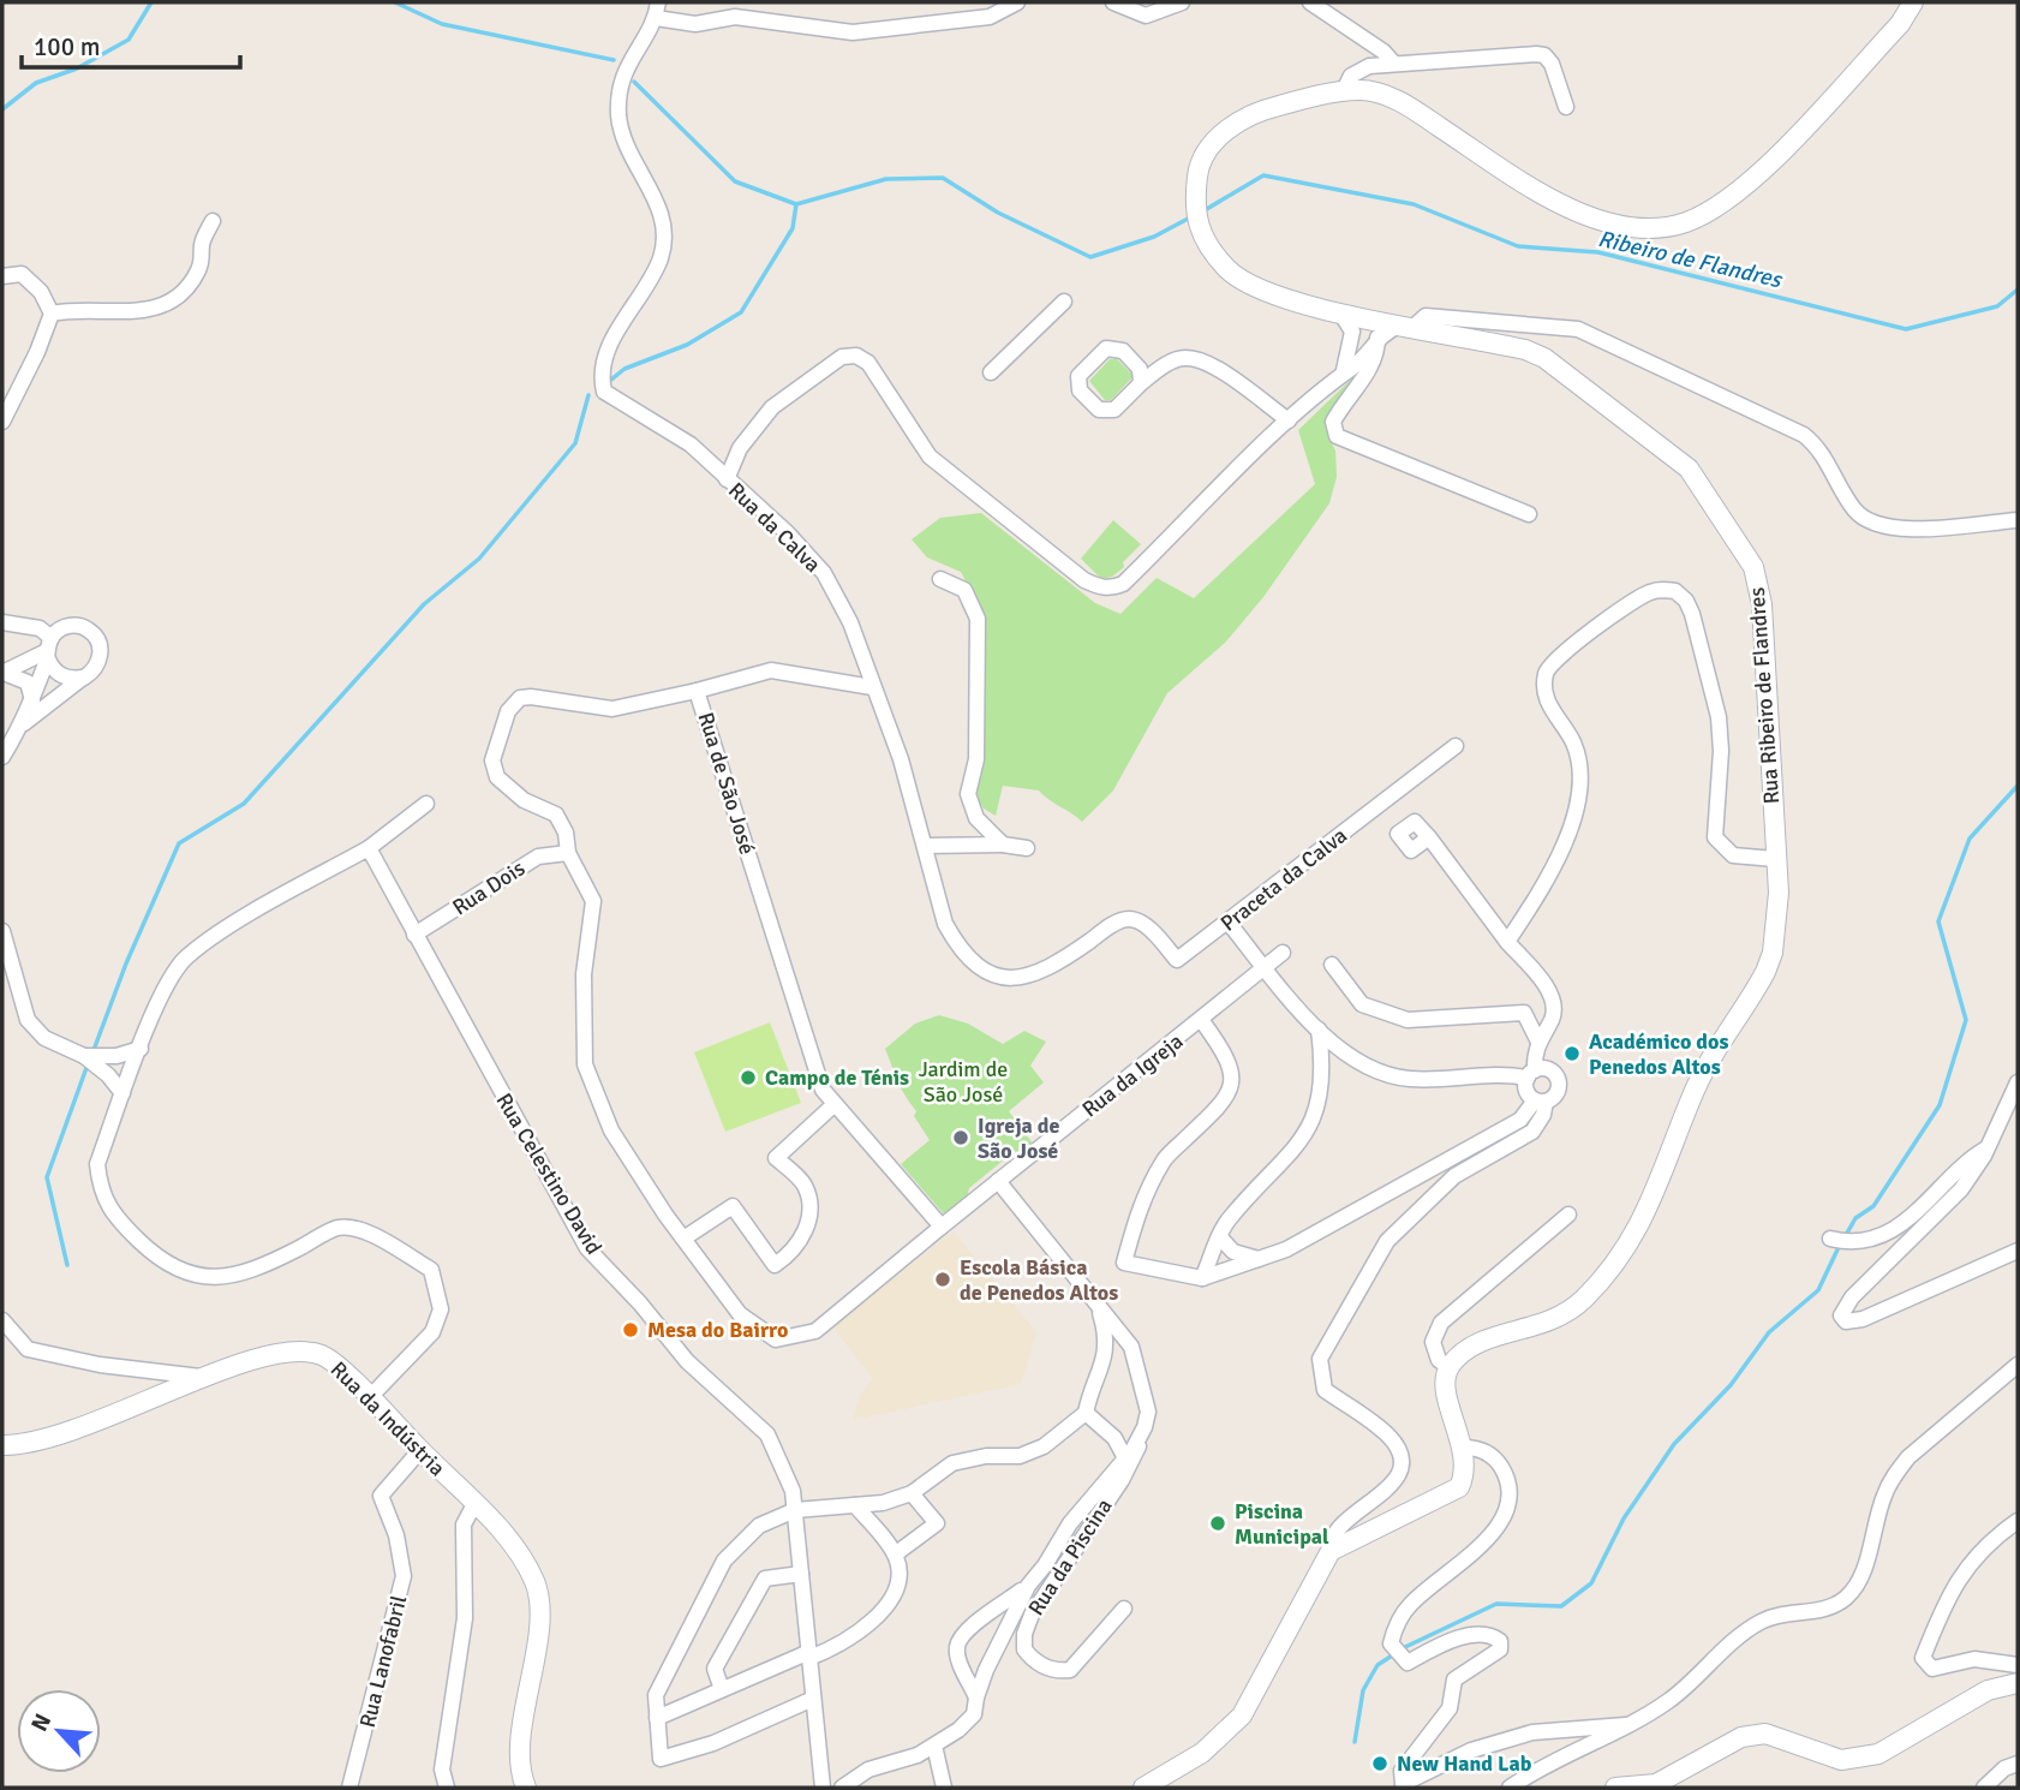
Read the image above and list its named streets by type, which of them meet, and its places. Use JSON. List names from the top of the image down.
{
  "streets": {
    "main road": ["Rua Ribeiro de Flandres", "Rua da Indústria"],
    "street": [
      "Rua da Calva",
      "Rua de São José",
      "Praceta da Calva",
      "Rua Dois",
      "Rua da Igreja",
      "Rua Celestino David",
      "Rua da Piscina",
      "Rua Lanofabril"
    ]
  },
  "crossings": [
    ["Rua da Calva", "Praceta da Calva"],
    ["Rua de São José", "Rua Dois"],
    ["Rua de São José", "Rua da Igreja"],
    ["Rua Dois", "Rua Celestino David"],
    ["Rua da Indústria", "Rua Lanofabril"]
  ],
  "water": ["Ribeiro de Flandres"],
  "parks": ["Jardim de São José"],
  "places": [
    "Académico dos Penedos Altos",
    "Campo de Ténis",
    "Igreja de São José",
    "Escola Básica de Penedos Altos",
    "Mesa do Bairro",
    "Piscina Municipal",
    "New Hand Lab"
  ],
  "scale_bar": "100 m",
  "north": "top left"
}
